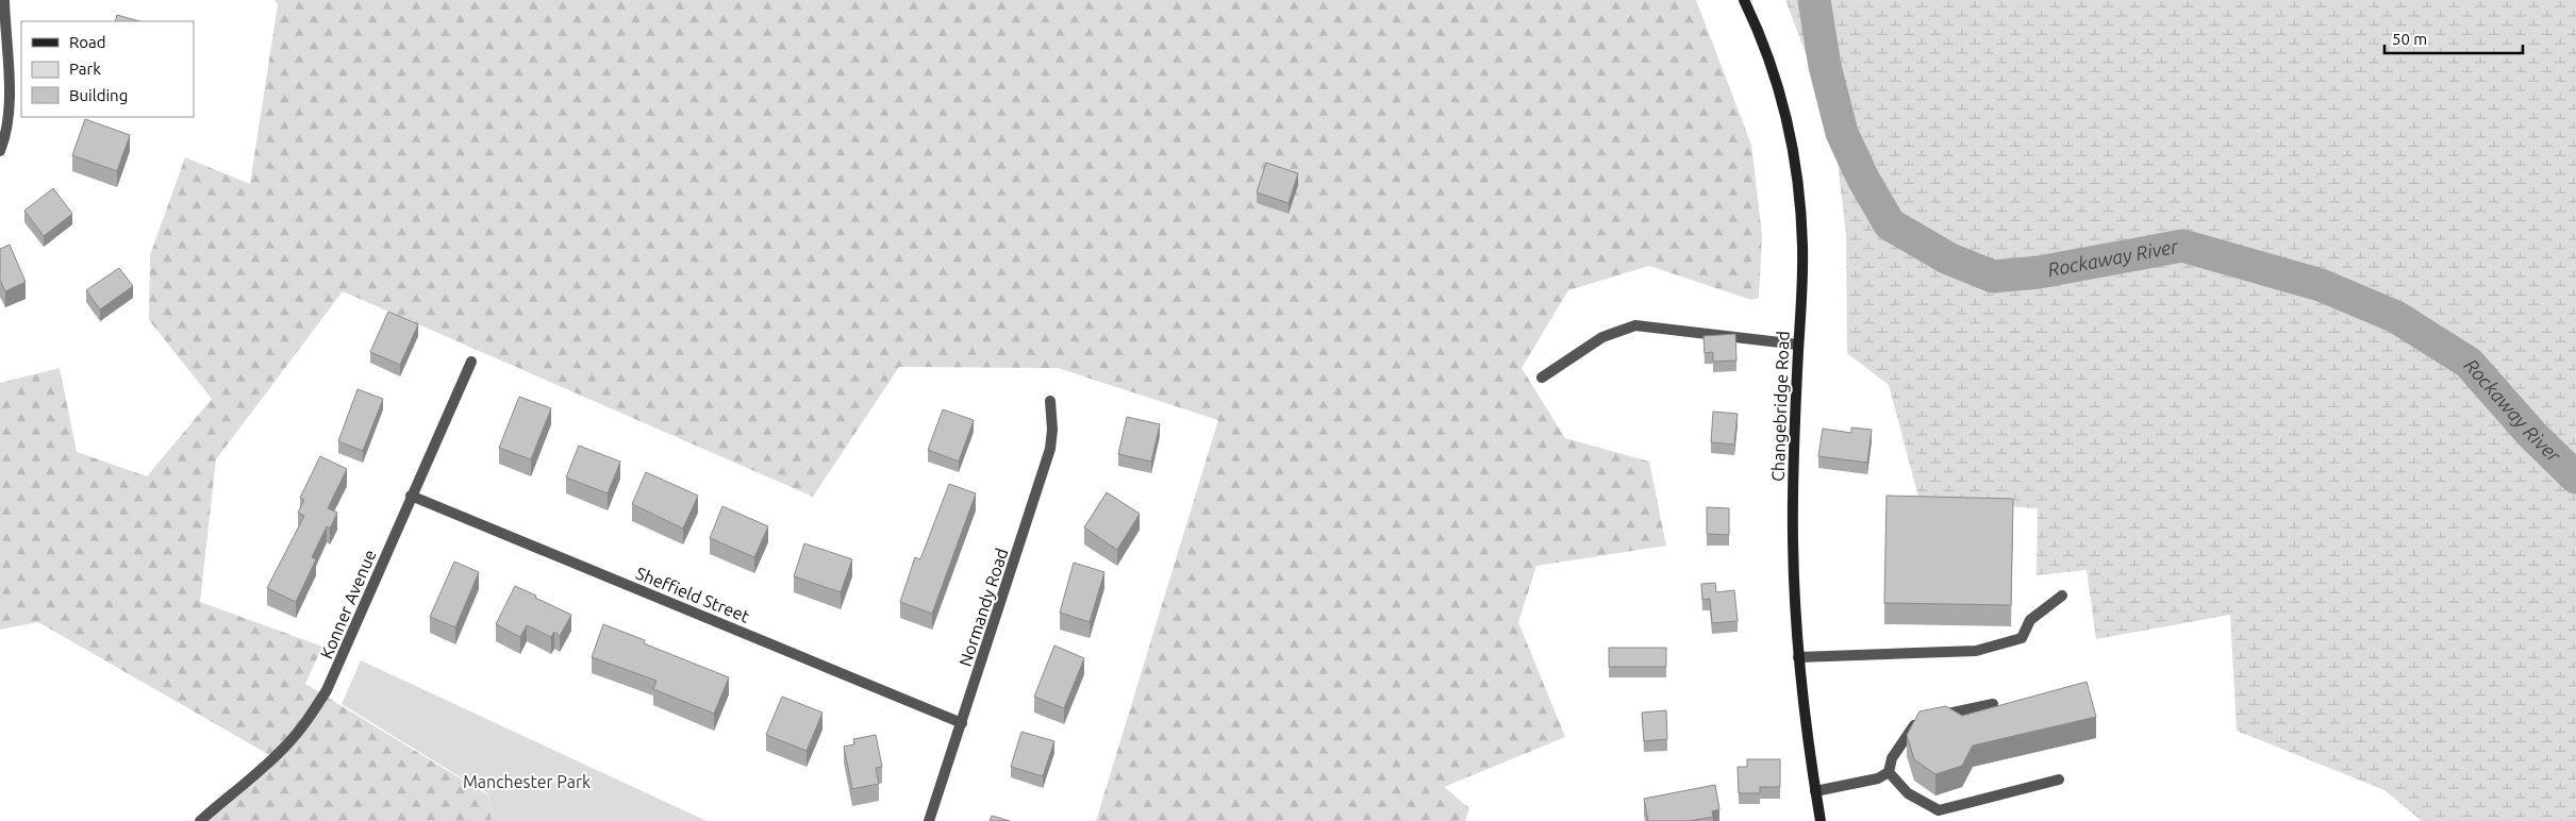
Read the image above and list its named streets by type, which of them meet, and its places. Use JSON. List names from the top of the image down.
{
  "streets": {
    "main road": ["Changebridge Road"],
    "street": ["Sheffield Street", "Konner Avenue", "Normandy Road"]
  },
  "crossings": [
    ["Sheffield Street", "Konner Avenue"],
    ["Sheffield Street", "Normandy Road"]
  ],
  "water": ["Rockaway River"],
  "parks": ["Manchester Park"],
  "legend": ["Road", "Park", "Building"],
  "scale_bar": "50 m"
}
